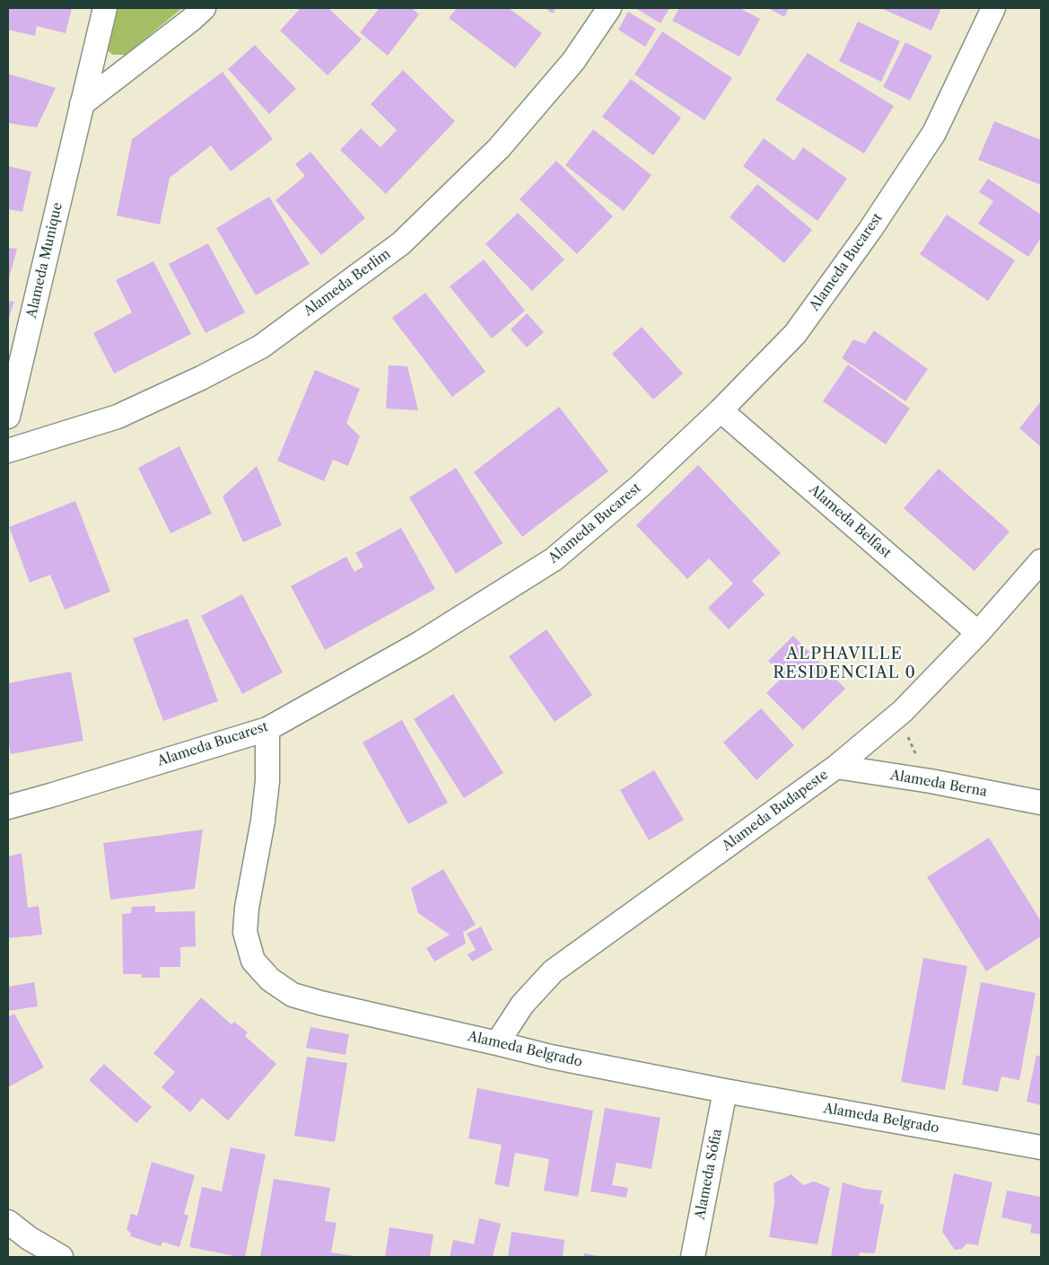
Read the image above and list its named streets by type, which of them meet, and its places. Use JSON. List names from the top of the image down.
{
  "streets": {
    "street": [
      "Alameda Munique",
      "Alameda Bucarest",
      "Alameda Berlim",
      "Alameda Belfast",
      "Alameda Berna",
      "Alameda Budapeste",
      "Alameda Belgrado",
      "Alameda Sófia"
    ]
  },
  "crossings": [
    ["Alameda Bucarest", "Alameda Belfast"],
    ["Alameda Bucarest", "Alameda Belgrado"],
    ["Alameda Belfast", "Alameda Budapeste"],
    ["Alameda Berna", "Alameda Budapeste"],
    ["Alameda Budapeste", "Alameda Belgrado"],
    ["Alameda Belgrado", "Alameda Sófia"]
  ],
  "districts": ["ALPHAVILLE RESIDENCIAL 0"]
}
